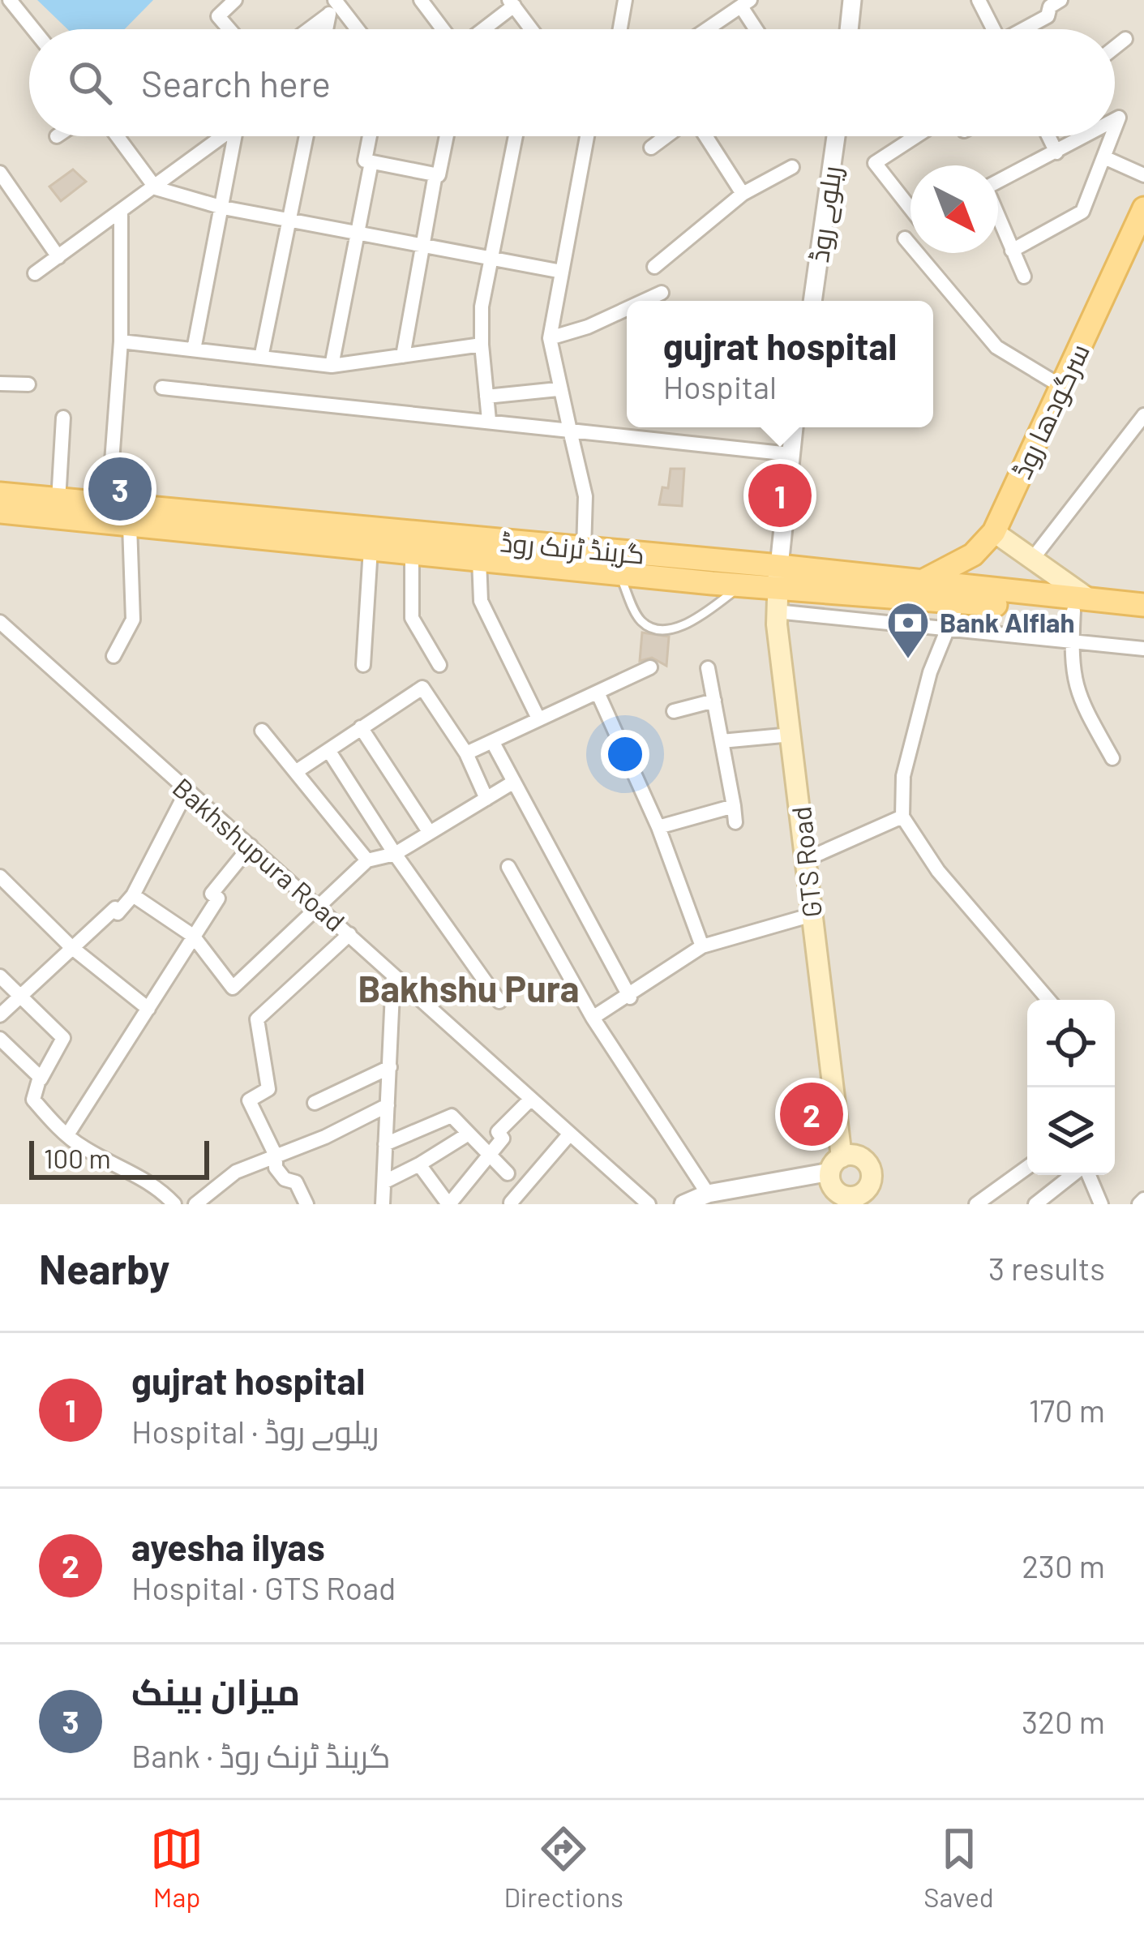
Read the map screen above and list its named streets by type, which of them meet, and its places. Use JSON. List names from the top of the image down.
{
  "streets": {
    "main road": ["سرگودھا روڈ", "گرینڈ ٹرنک روڈ", "GTS Road"],
    "street": ["ریلوے روڈ", "Bakhshupura Road"]
  },
  "crossings": [
    ["سرگودھا روڈ", "گرینڈ ٹرنک روڈ"],
    ["گرینڈ ٹرنک روڈ", "GTS Road"]
  ],
  "districts": ["Bakhshu Pura"],
  "places": {
    "bank": ["Bank Alflah"]
  },
  "scale_bar": "100 m",
  "north": "bottom right",
  "page": {
    "search": "Search here",
    "popup": ["gujrat hospital", "Hospital"],
    "pins": ["3", "1", "2"],
    "scale": "100 m",
    "heading": ["Nearby", "3 results"],
    "list": [
      {
        "mark": "1",
        "name": "gujrat hospital",
        "note": "Hospital · ریلوے روڈ",
        "value": "170 m"
      },
      {
        "mark": "2",
        "name": "ayesha ilyas",
        "note": "Hospital · GTS Road",
        "value": "230 m"
      },
      {
        "mark": "3",
        "name": "میزان بینک",
        "note": "Bank · گرینڈ ٹرنک روڈ",
        "value": "320 m"
      }
    ],
    "nav": ["Map", "Directions", "Saved"]
  }
}
